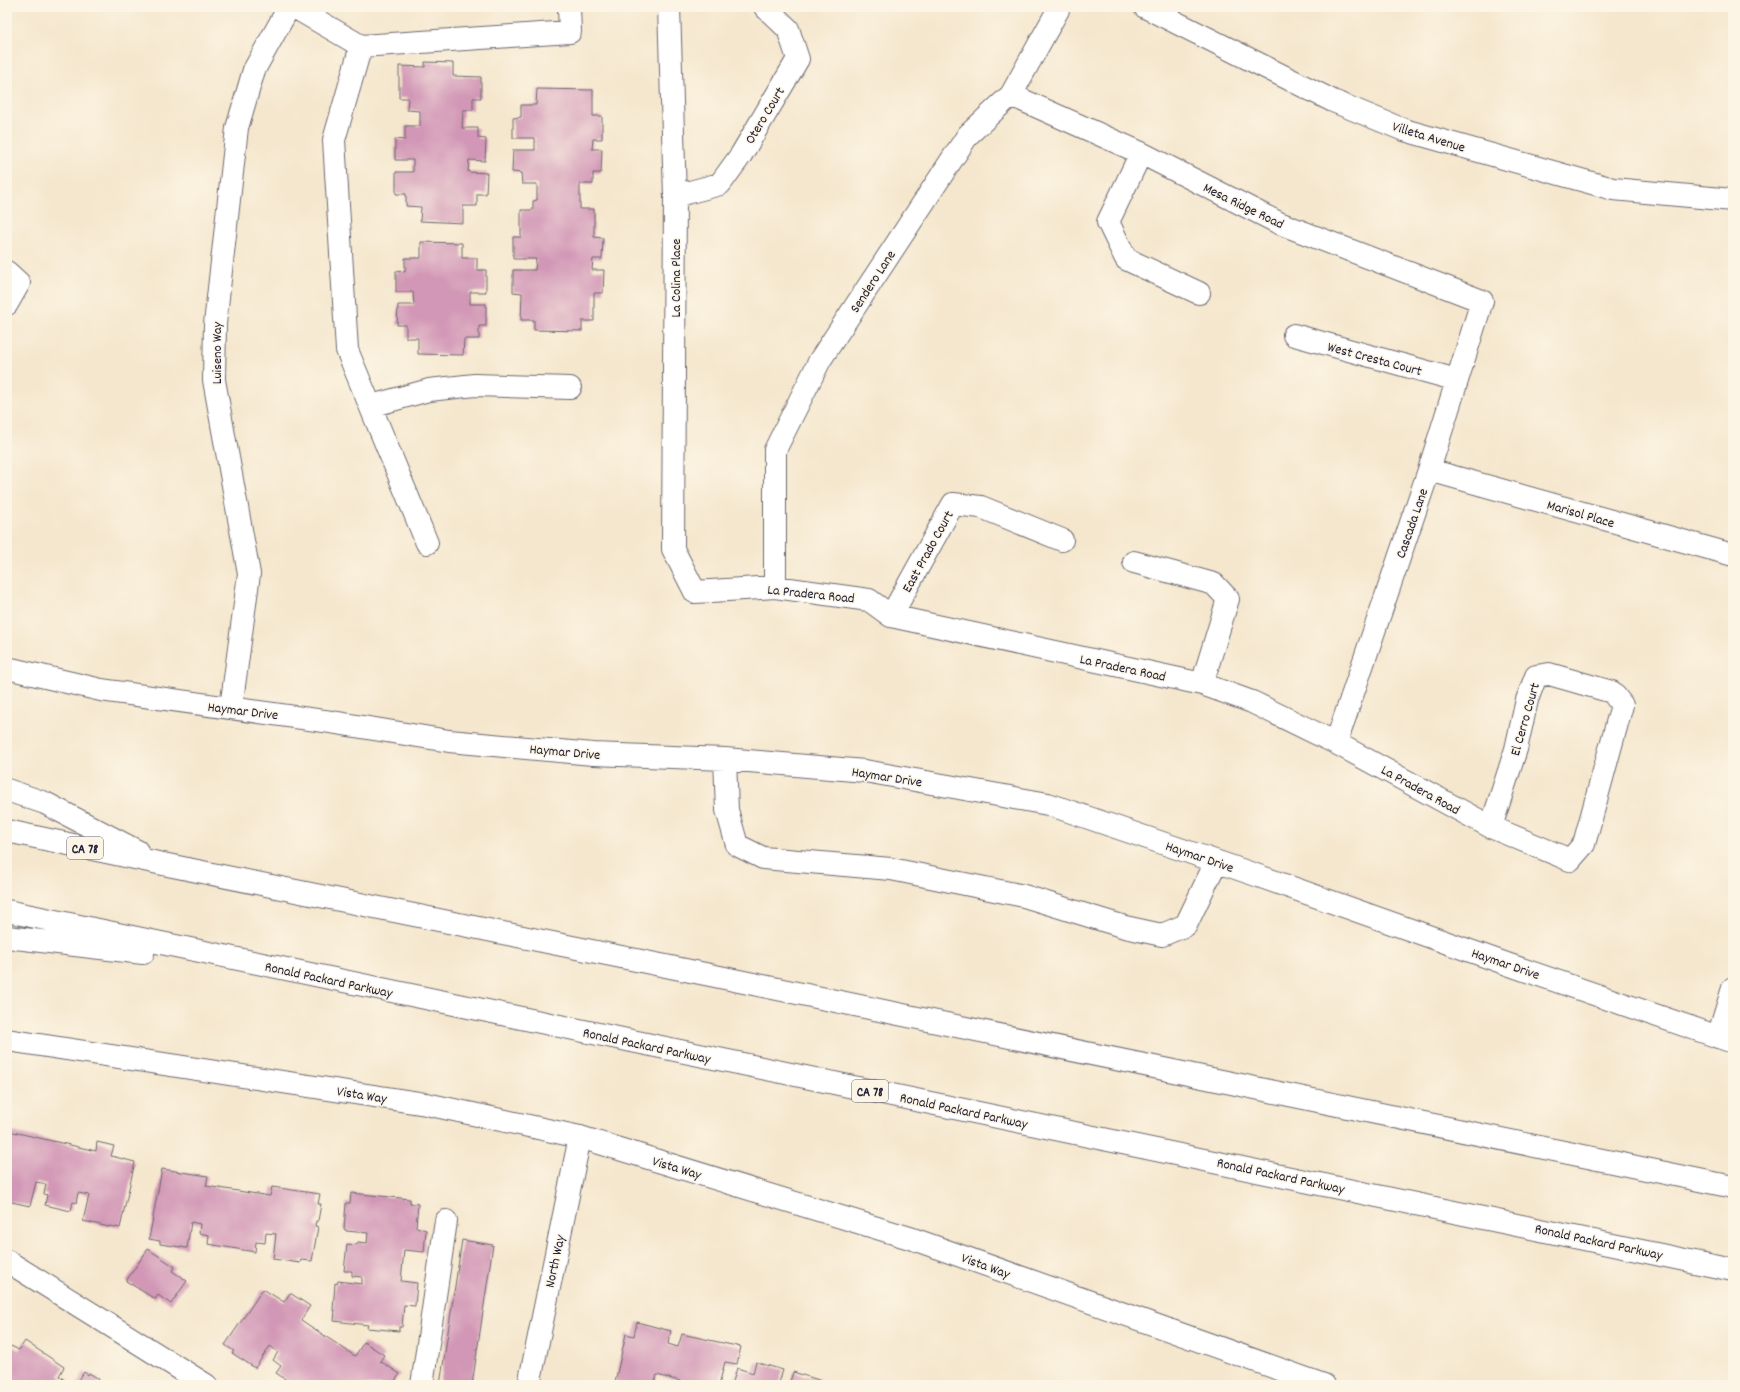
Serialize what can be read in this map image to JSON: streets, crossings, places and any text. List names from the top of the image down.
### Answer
{
  "streets": {
    "main road": [
      "Otero Court",
      "Villeta Avenue",
      "Mesa Ridge Road",
      "La Colina Place",
      "Sendero Lane",
      "Luiseno Way",
      "West Cresta Court",
      "Marisol Place",
      "Cascada Lane",
      "East Prado Court",
      "La Pradera Road",
      "Haymar Drive",
      "El Cerro Court",
      "CA 78",
      "Ronald Packard Parkway",
      "Vista Way",
      "North Way"
    ]
  },
  "crossings": [
    ["Otero Court", "La Colina Place"],
    ["Mesa Ridge Road", "Sendero Lane"],
    ["Mesa Ridge Road", "Cascada Lane"],
    ["La Colina Place", "La Pradera Road"],
    ["Sendero Lane", "La Pradera Road"],
    ["Luiseno Way", "Haymar Drive"],
    ["West Cresta Court", "Cascada Lane"],
    ["Marisol Place", "Cascada Lane"],
    ["Cascada Lane", "La Pradera Road"],
    ["East Prado Court", "La Pradera Road"],
    ["La Pradera Road", "El Cerro Court"],
    ["Vista Way", "North Way"]
  ]
}
